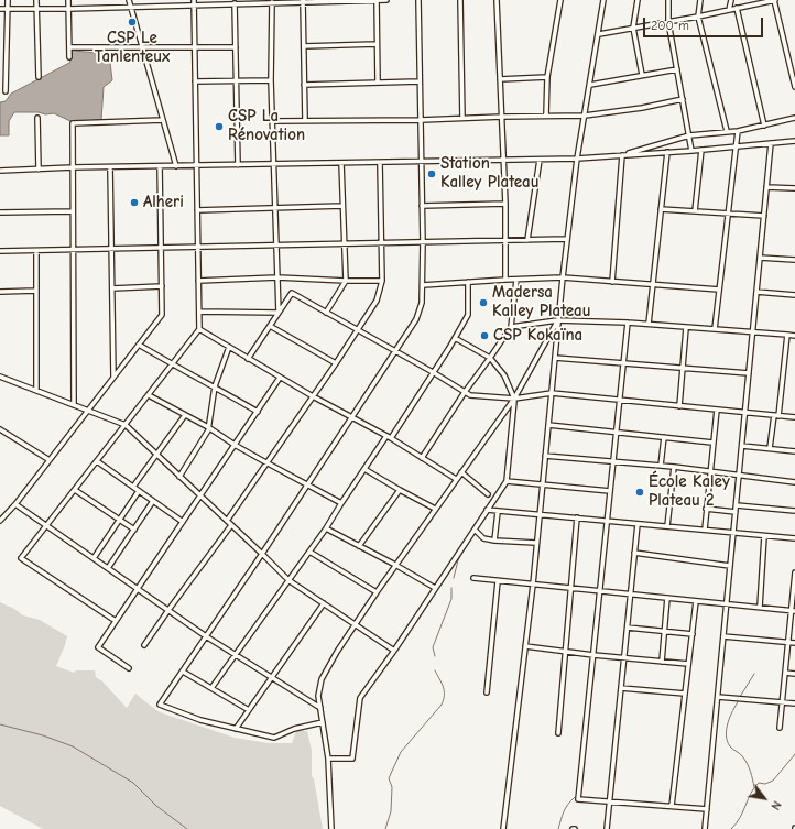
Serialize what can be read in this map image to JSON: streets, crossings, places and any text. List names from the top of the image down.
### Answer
{
  "places": [
    "CSP Le Tanlenteux",
    "CSP La Rénovation",
    "Station Kalley Plateau",
    "Alheri",
    "Madersa Kalley Plateau",
    "CSP Kokaïna",
    "École Kaley Plateau 2"
  ],
  "scale_bar": "200 m",
  "north": "bottom right"
}
